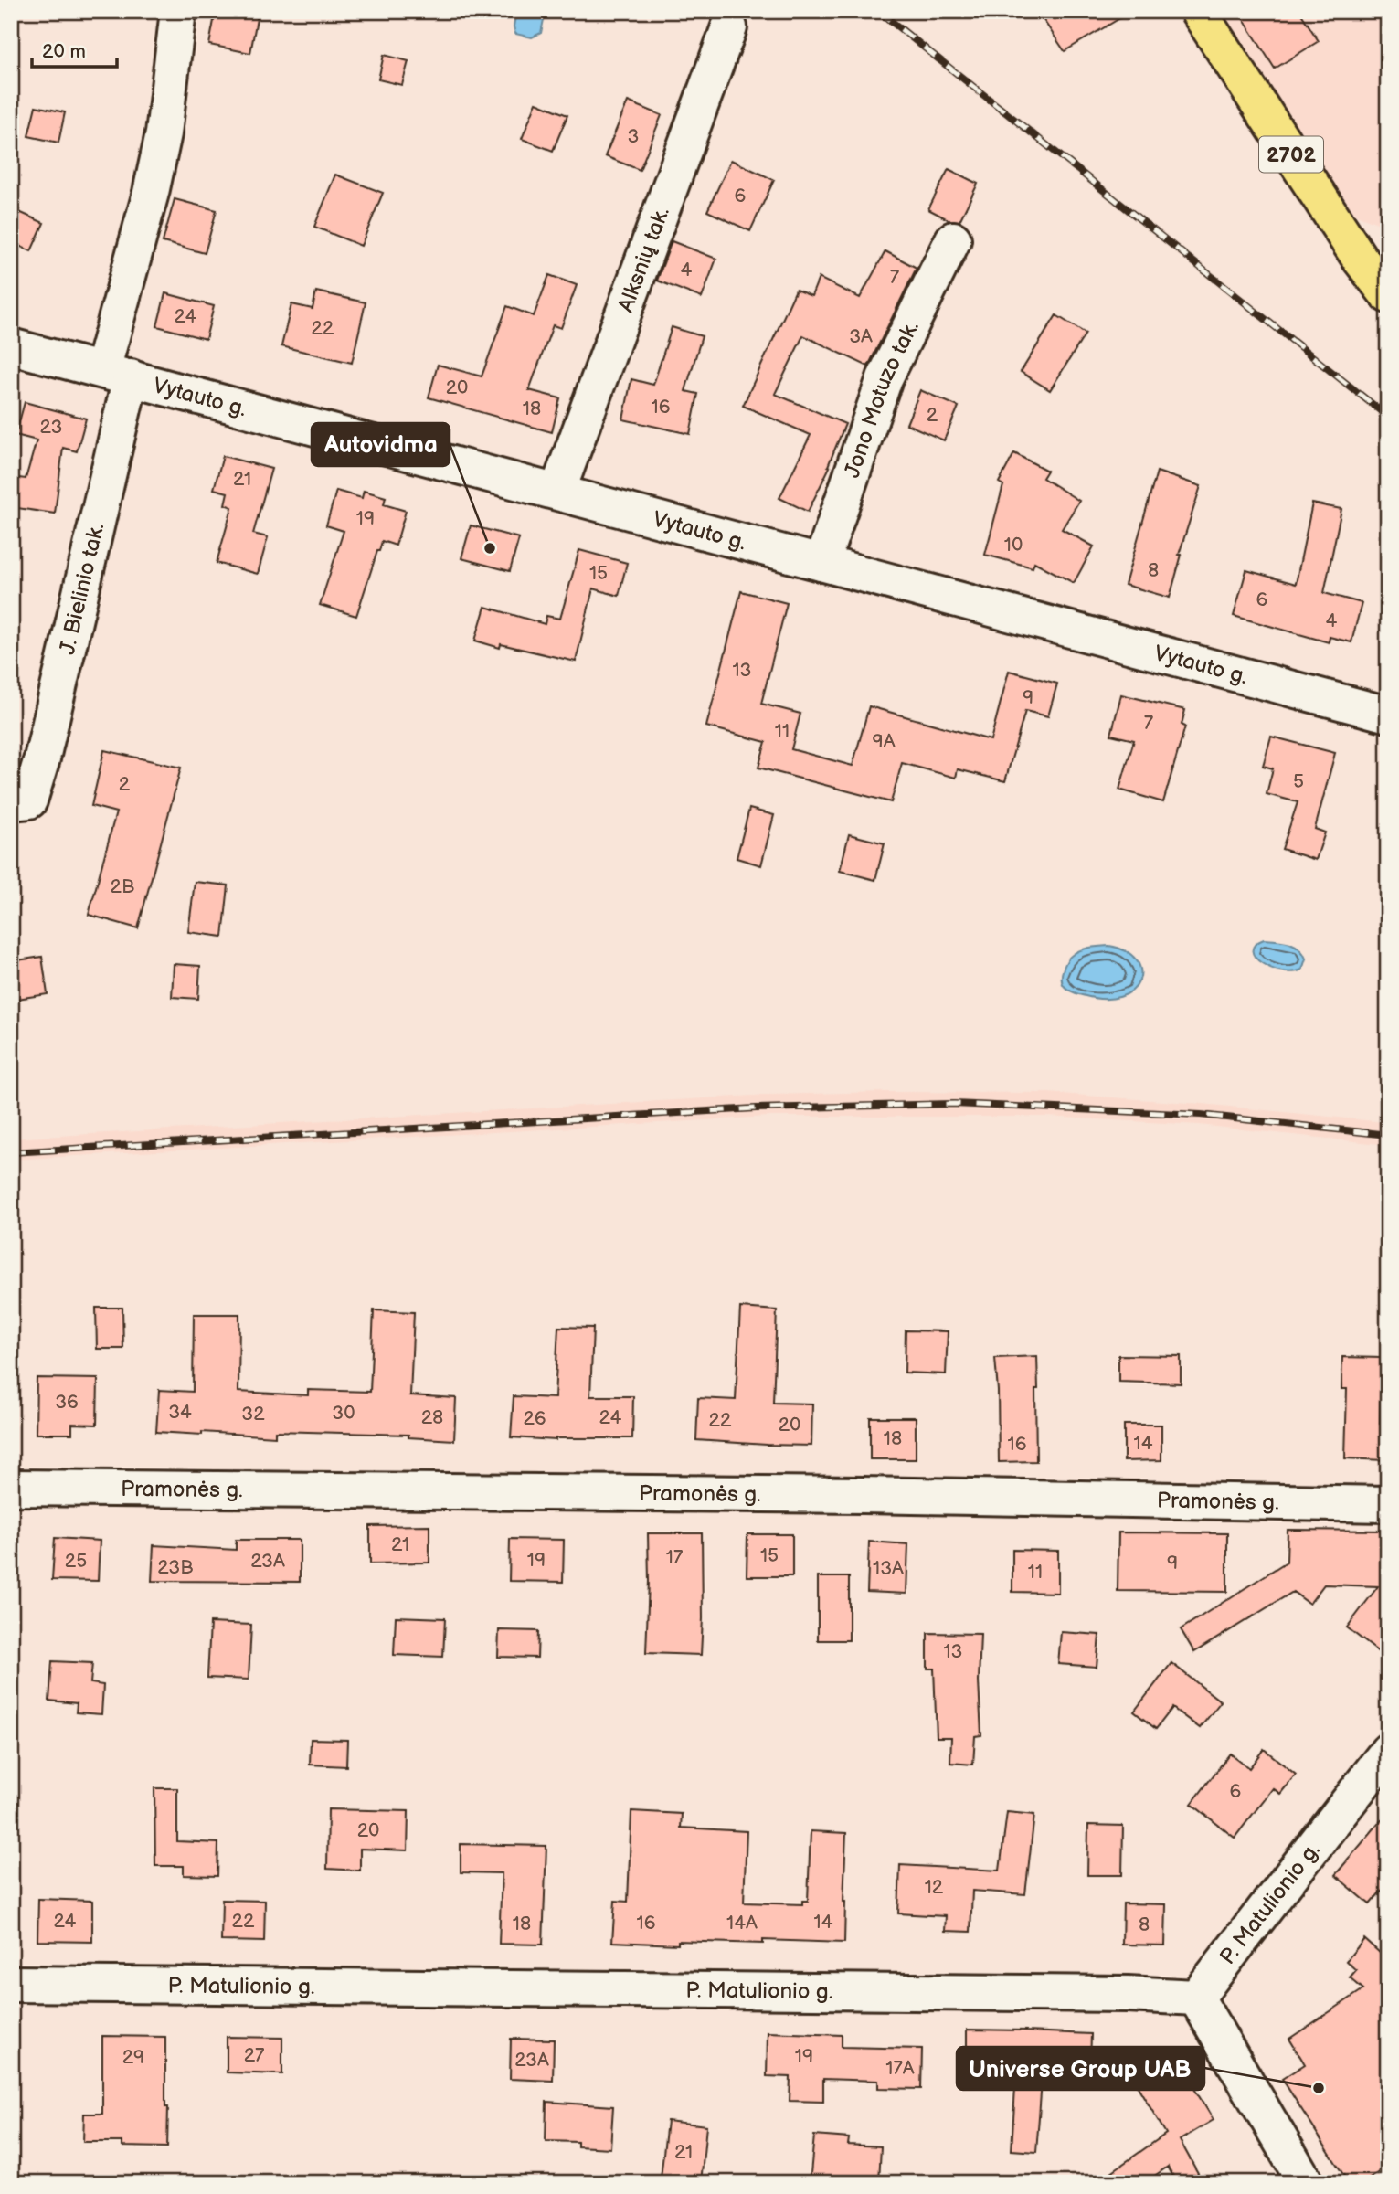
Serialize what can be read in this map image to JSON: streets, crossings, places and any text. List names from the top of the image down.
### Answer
{
  "streets": {
    "main road": ["2702"],
    "street": [
      "Alksnių tak.",
      "Vytauto g.",
      "Jono Motuzo tak.",
      "J. Bielinio tak.",
      "Pramonės g.",
      "P. Matulionio g."
    ]
  },
  "crossings": [
    ["Alksnių tak.", "Vytauto g."],
    ["Vytauto g.", "Jono Motuzo tak."],
    ["Vytauto g.", "J. Bielinio tak."]
  ],
  "places": ["Autovidma", "Universe Group UAB"],
  "house_numbers": [
    "3",
    "6",
    "4",
    "7",
    "24",
    "22",
    "3A",
    "20",
    "16",
    "18",
    "2",
    "23",
    "21",
    "19",
    "10",
    "8",
    "15",
    "6",
    "4",
    "13",
    "9",
    "7",
    "11",
    "9A",
    "5",
    "2",
    "2B",
    "36",
    "34",
    "30",
    "32",
    "28",
    "24",
    "26",
    "22",
    "20",
    "18",
    "14",
    "16",
    "21",
    "15",
    "17",
    "19",
    "25",
    "23A",
    "9",
    "23B",
    "13A",
    "11",
    "13",
    "6",
    "20",
    "12",
    "24",
    "22",
    "14",
    "16",
    "14A",
    "18",
    "8",
    "27",
    "19",
    "29",
    "23A",
    "17A",
    "21"
  ],
  "scale_bar": "20 m"
}
